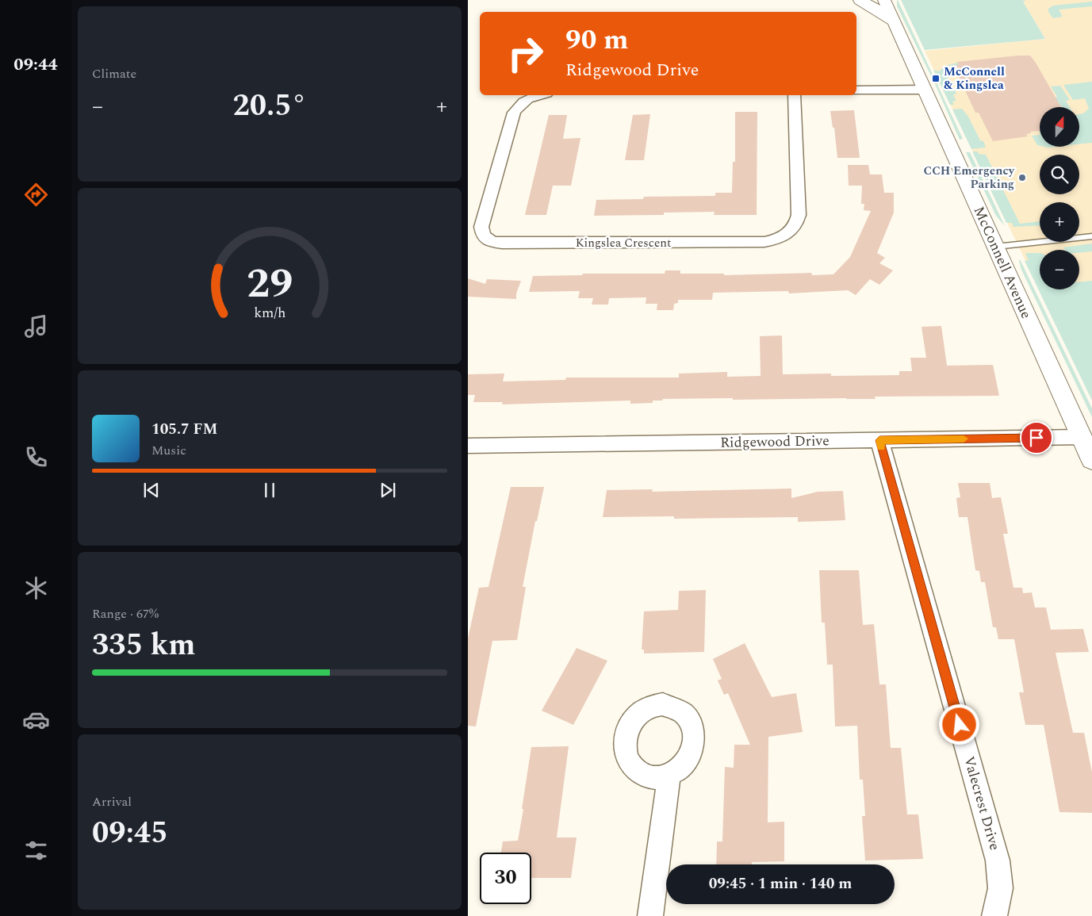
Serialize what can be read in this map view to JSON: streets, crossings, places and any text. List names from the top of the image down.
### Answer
{
  "streets": {
    "main road": ["McConnell Avenue"],
    "street": ["Kingslea Crescent", "Ridgewood Drive", "Valecrest Drive"]
  },
  "crossings": [
    ["McConnell Avenue", "Ridgewood Drive"],
    ["Ridgewood Drive", "Valecrest Drive"]
  ],
  "places": {
    "transit": ["McConnell & Kingslea"],
    "other": ["CCH Emergency Parking"]
  },
  "north": "top",
  "page": {
    "tabs": "09:44",
    "tile": [
      "Climate",
      ["Range · 67%", "335 km"],
      ["Arrival", "09:45"]
    ],
    "turn": ["90 m", "Ridgewood Drive"],
    "heat": ["−", "20.5°", "+"],
    "map_buttons": ["+", "−"],
    "song": ["105.7 FM", "Music"],
    "limit": "30",
    "trip": "09:45 · 1 min · 140 m",
    "gauge": ["29", "km/h"]
  }
}
